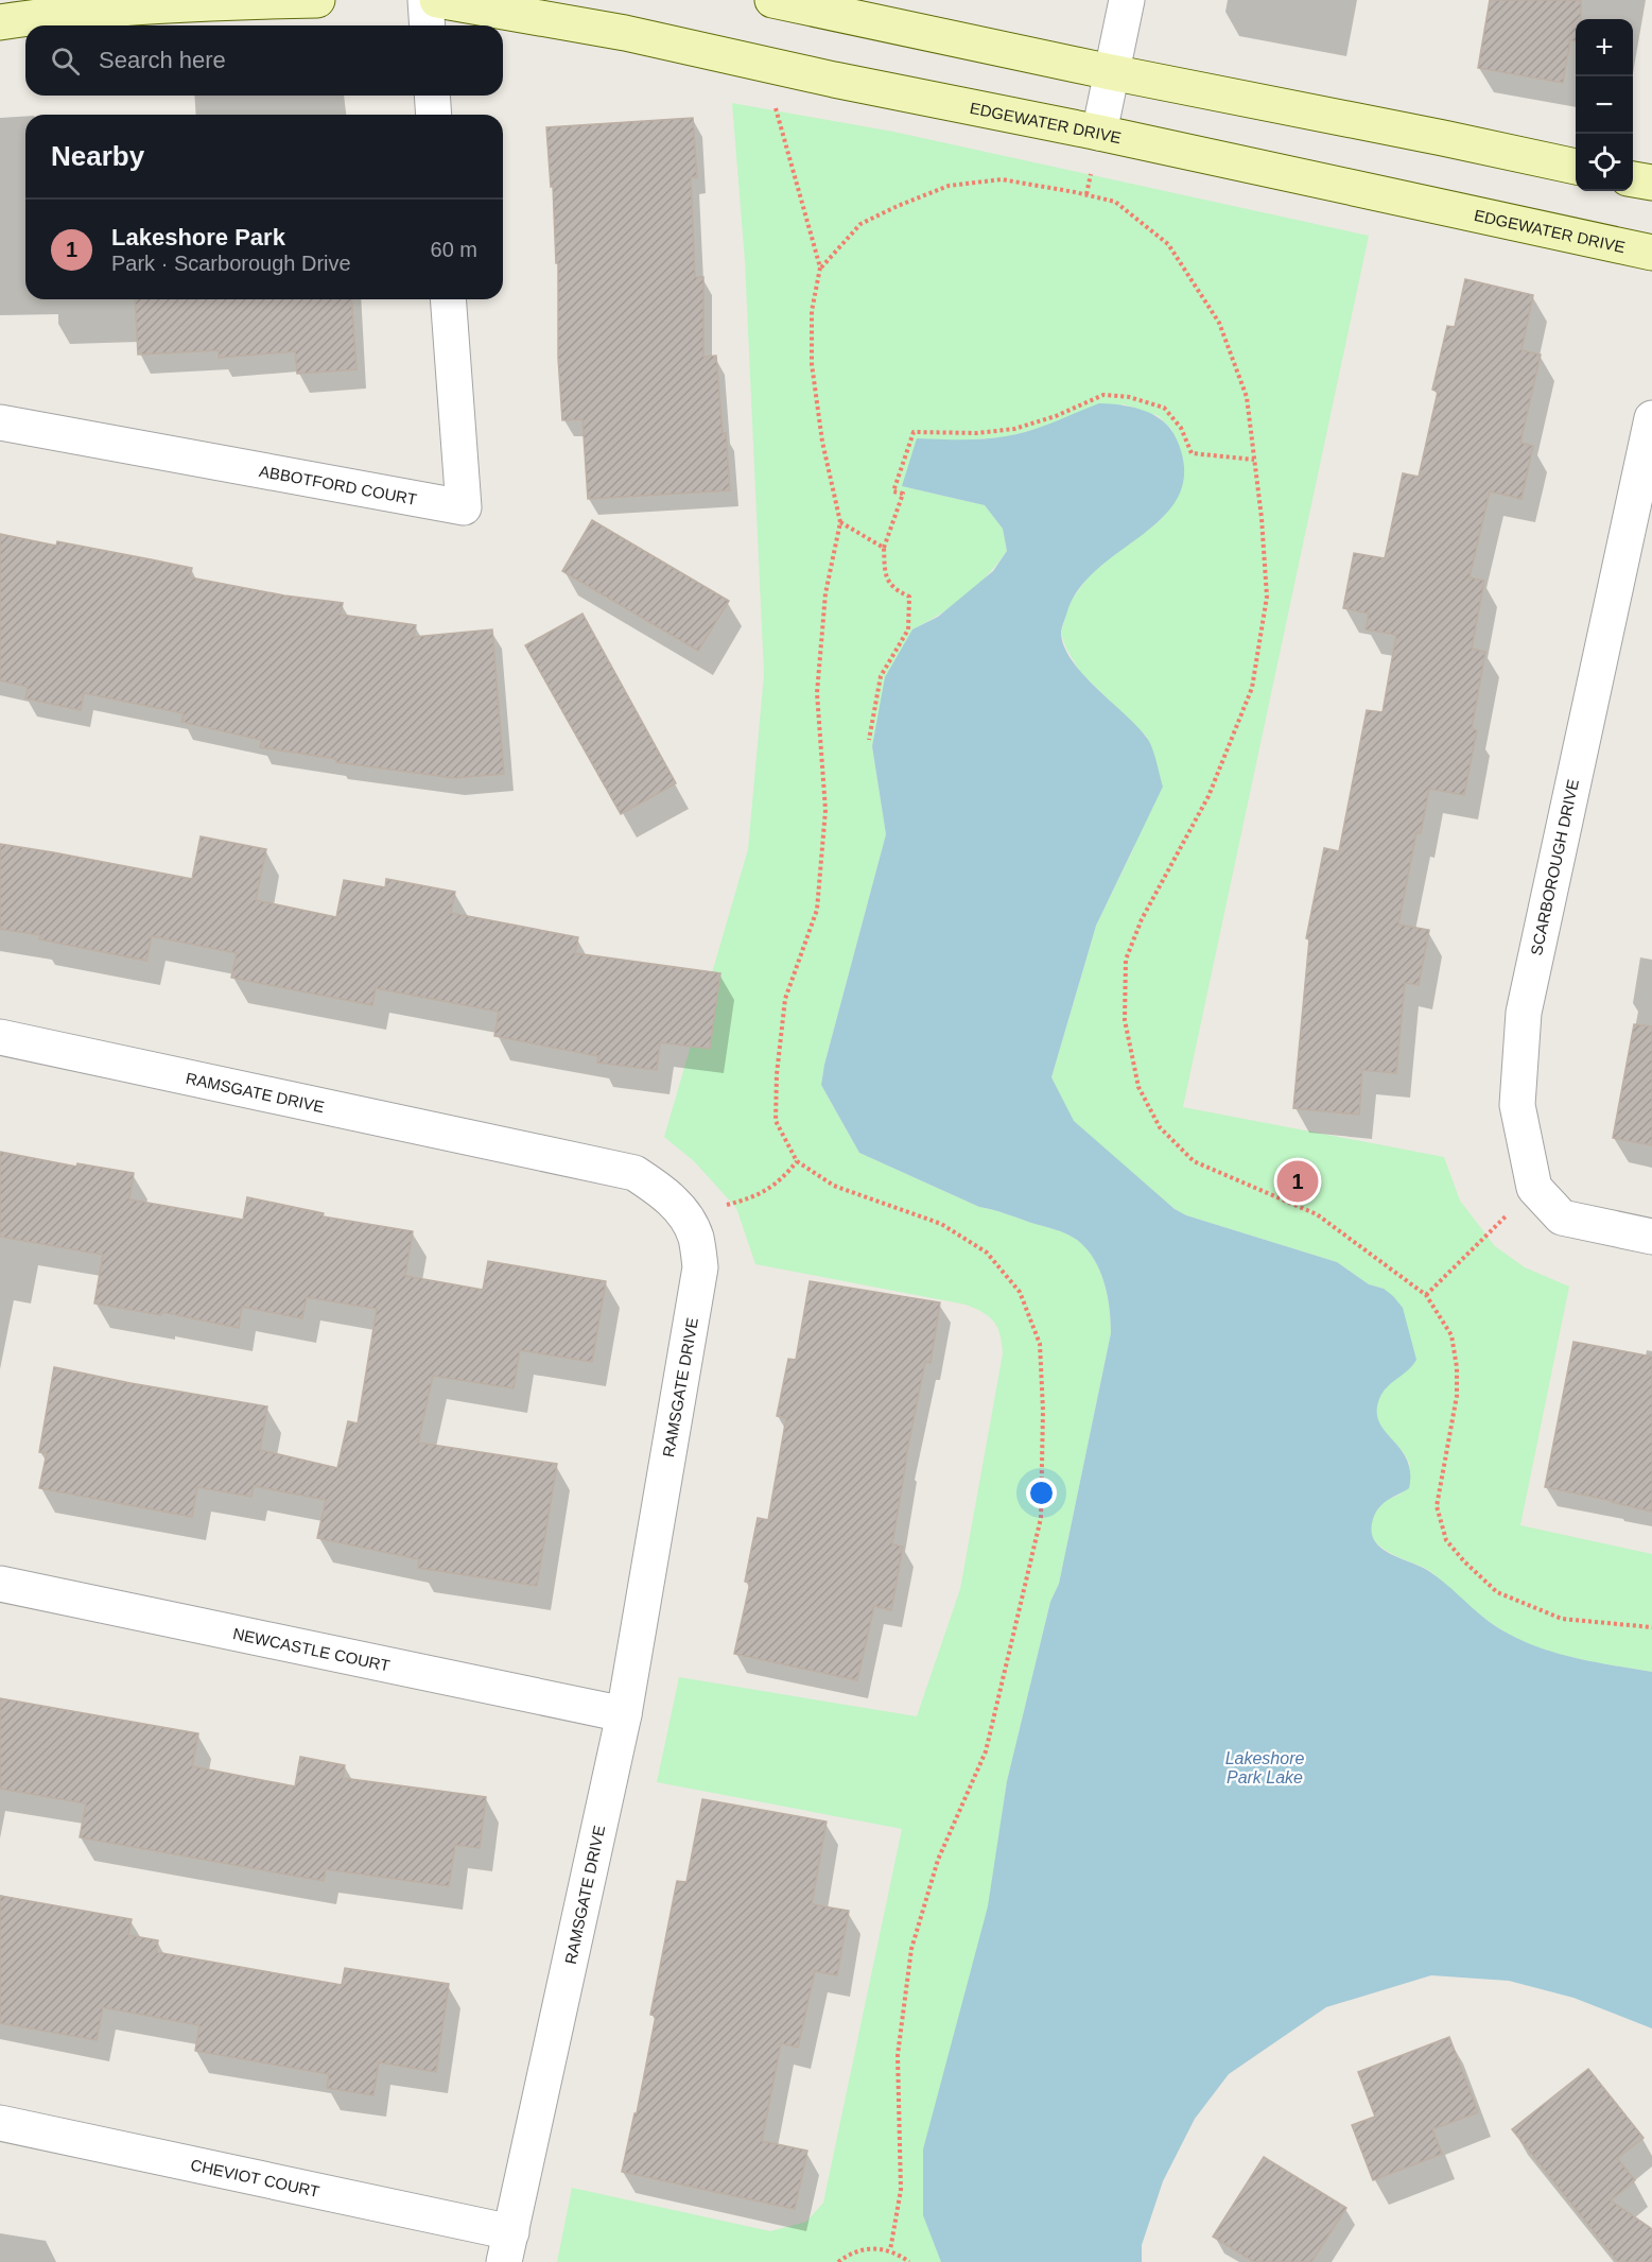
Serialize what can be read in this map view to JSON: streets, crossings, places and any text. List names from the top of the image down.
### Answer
{
  "streets": {
    "street": [
      "EDGEWATER DRIVE",
      "ABBOTFORD COURT",
      "SCARBOROUGH DRIVE",
      "RAMSGATE DRIVE",
      "NEWCASTLE COURT",
      "CHEVIOT COURT"
    ]
  },
  "crossings": [
    ["RAMSGATE DRIVE", "NEWCASTLE COURT"],
    ["RAMSGATE DRIVE", "CHEVIOT COURT"]
  ],
  "water": ["Lakeshore Park Lake"],
  "page": {
    "map_buttons": ["+", "−"],
    "search": "Search here",
    "heading": "Nearby",
    "list": [
      {
        "mark": "1",
        "name": "Lakeshore Park",
        "note": "Park · Scarborough Drive",
        "value": "60 m"
      }
    ],
    "pins": "1"
  }
}
